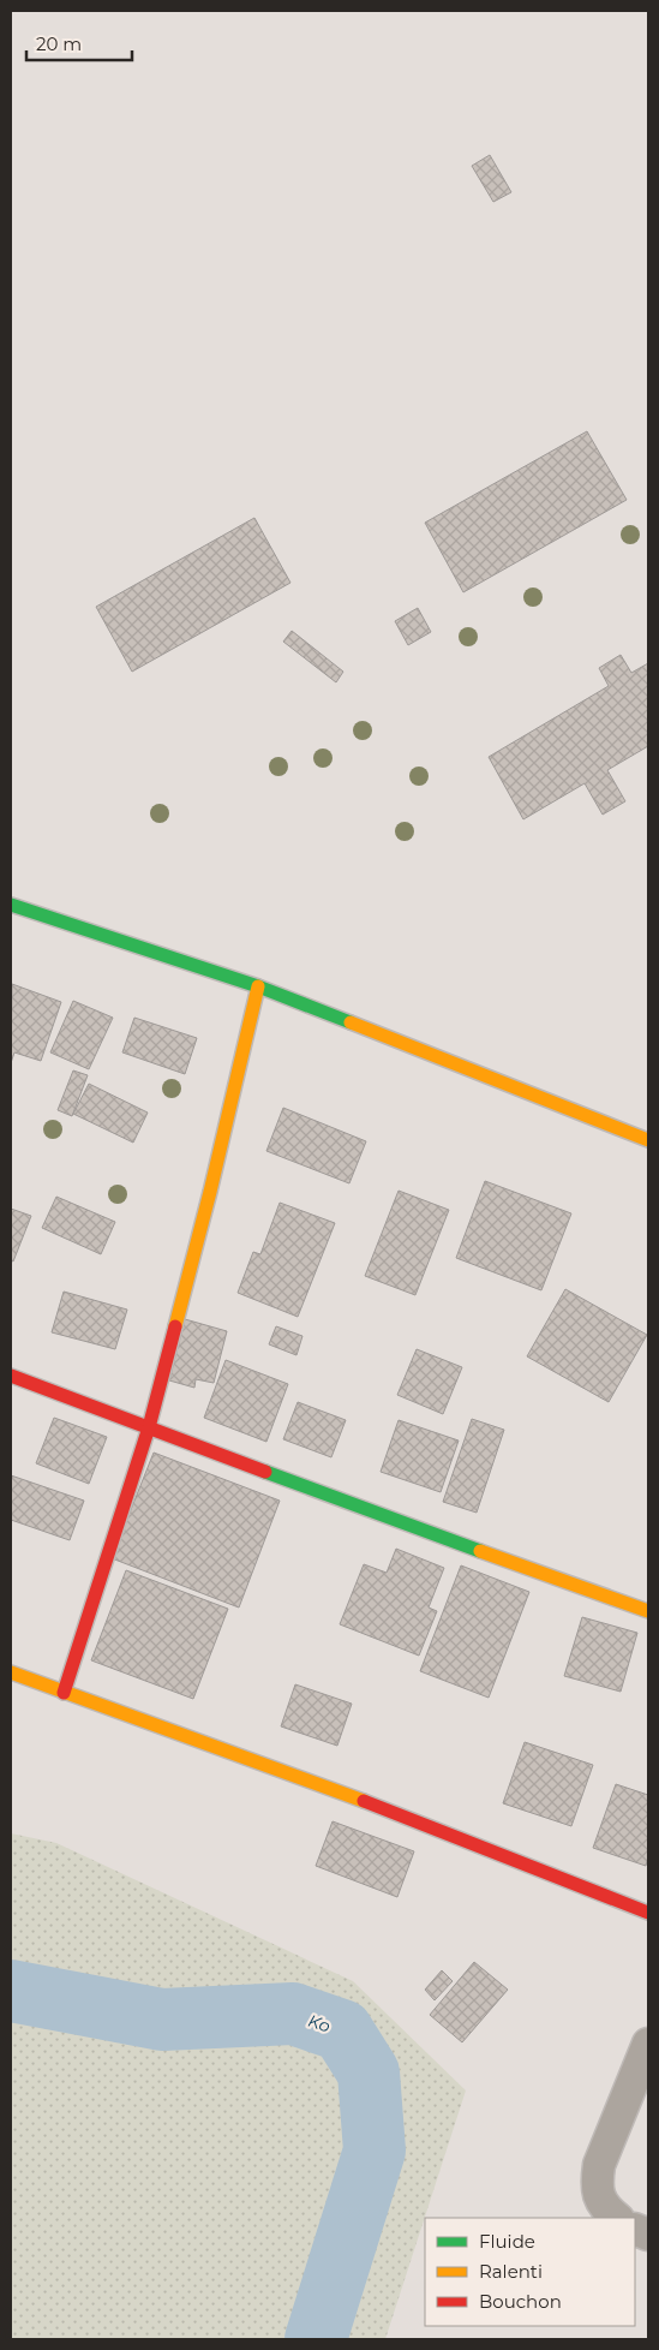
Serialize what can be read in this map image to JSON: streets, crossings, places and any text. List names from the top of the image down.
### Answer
{
  "water": ["Ko"],
  "legend": ["Fluide", "Ralenti", "Bouchon"],
  "scale_bar": "20 m"
}
